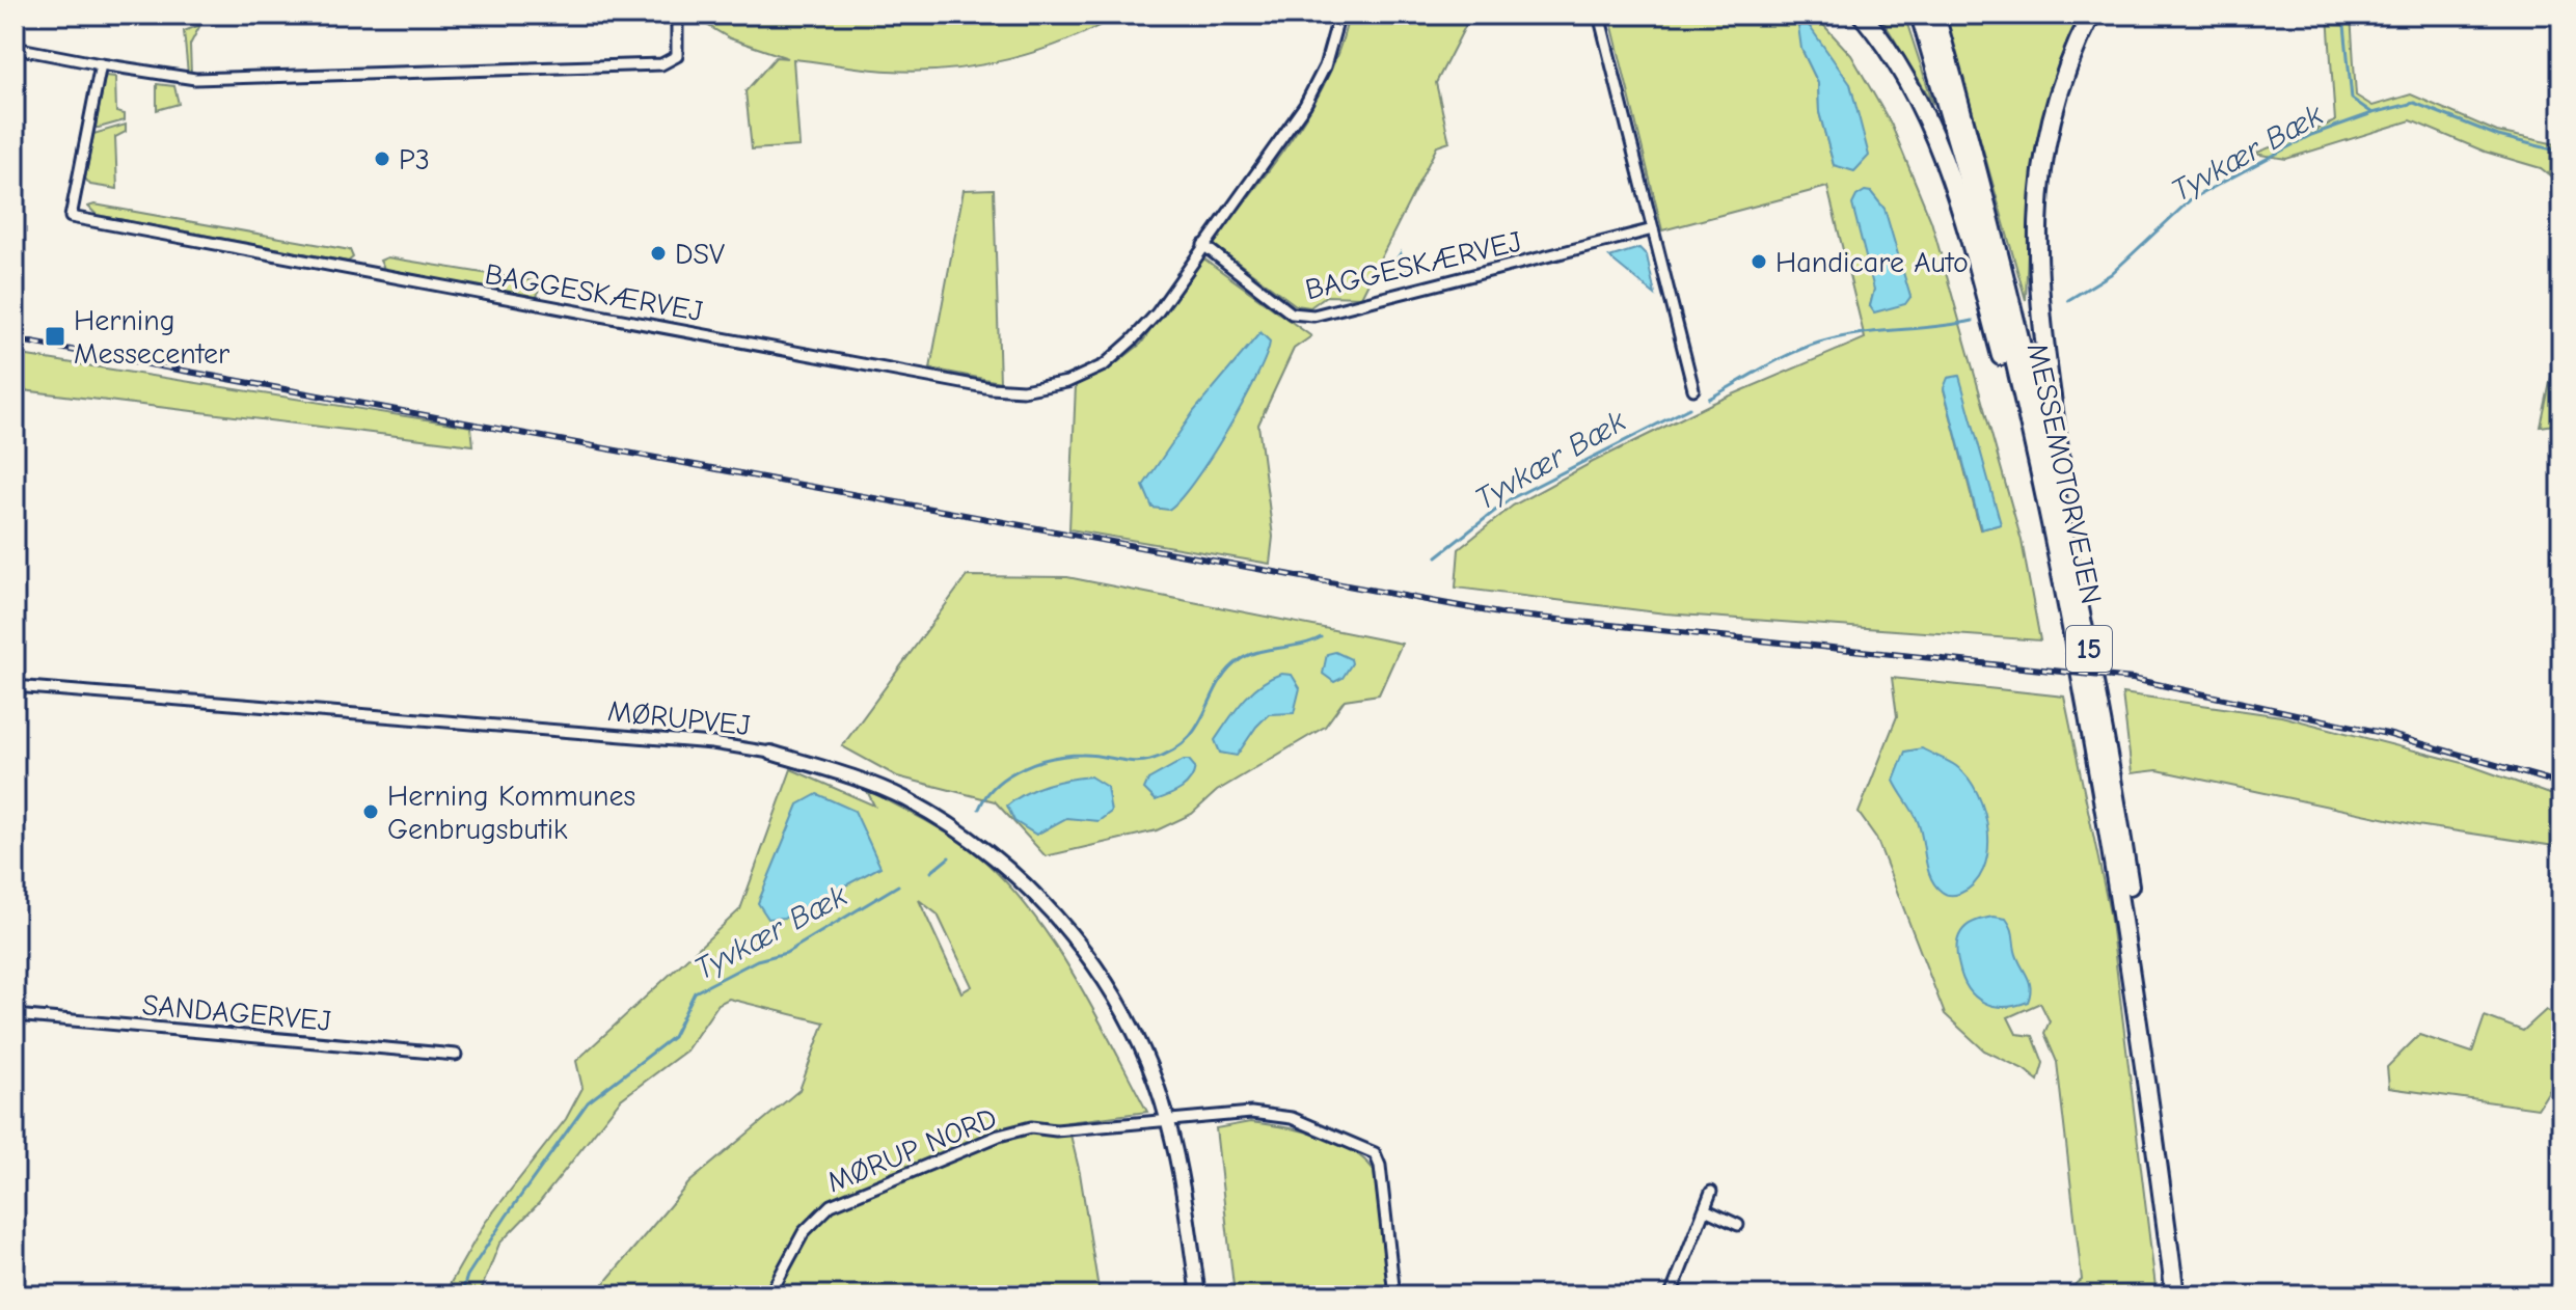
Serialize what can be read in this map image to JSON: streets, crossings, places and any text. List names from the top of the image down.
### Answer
{
  "streets": {
    "highway": ["MESSEMOTORVEJEN", "15"],
    "street": [
      "BAGGESKÆRVEJ",
      "MØRUPVEJ",
      "SANDAGERVEJ",
      "MØRUP NORD"
    ]
  },
  "crossings": [
    ["MØRUPVEJ", "MØRUP NORD"]
  ],
  "water": ["Tyvkær Bæk"],
  "places": {
    "other": [
      "P3",
      "DSV",
      "Handicare Auto",
      "Herning Kommunes Genbrugsbutik"
    ],
    "transit": ["Herning Messecenter"]
  }
}
